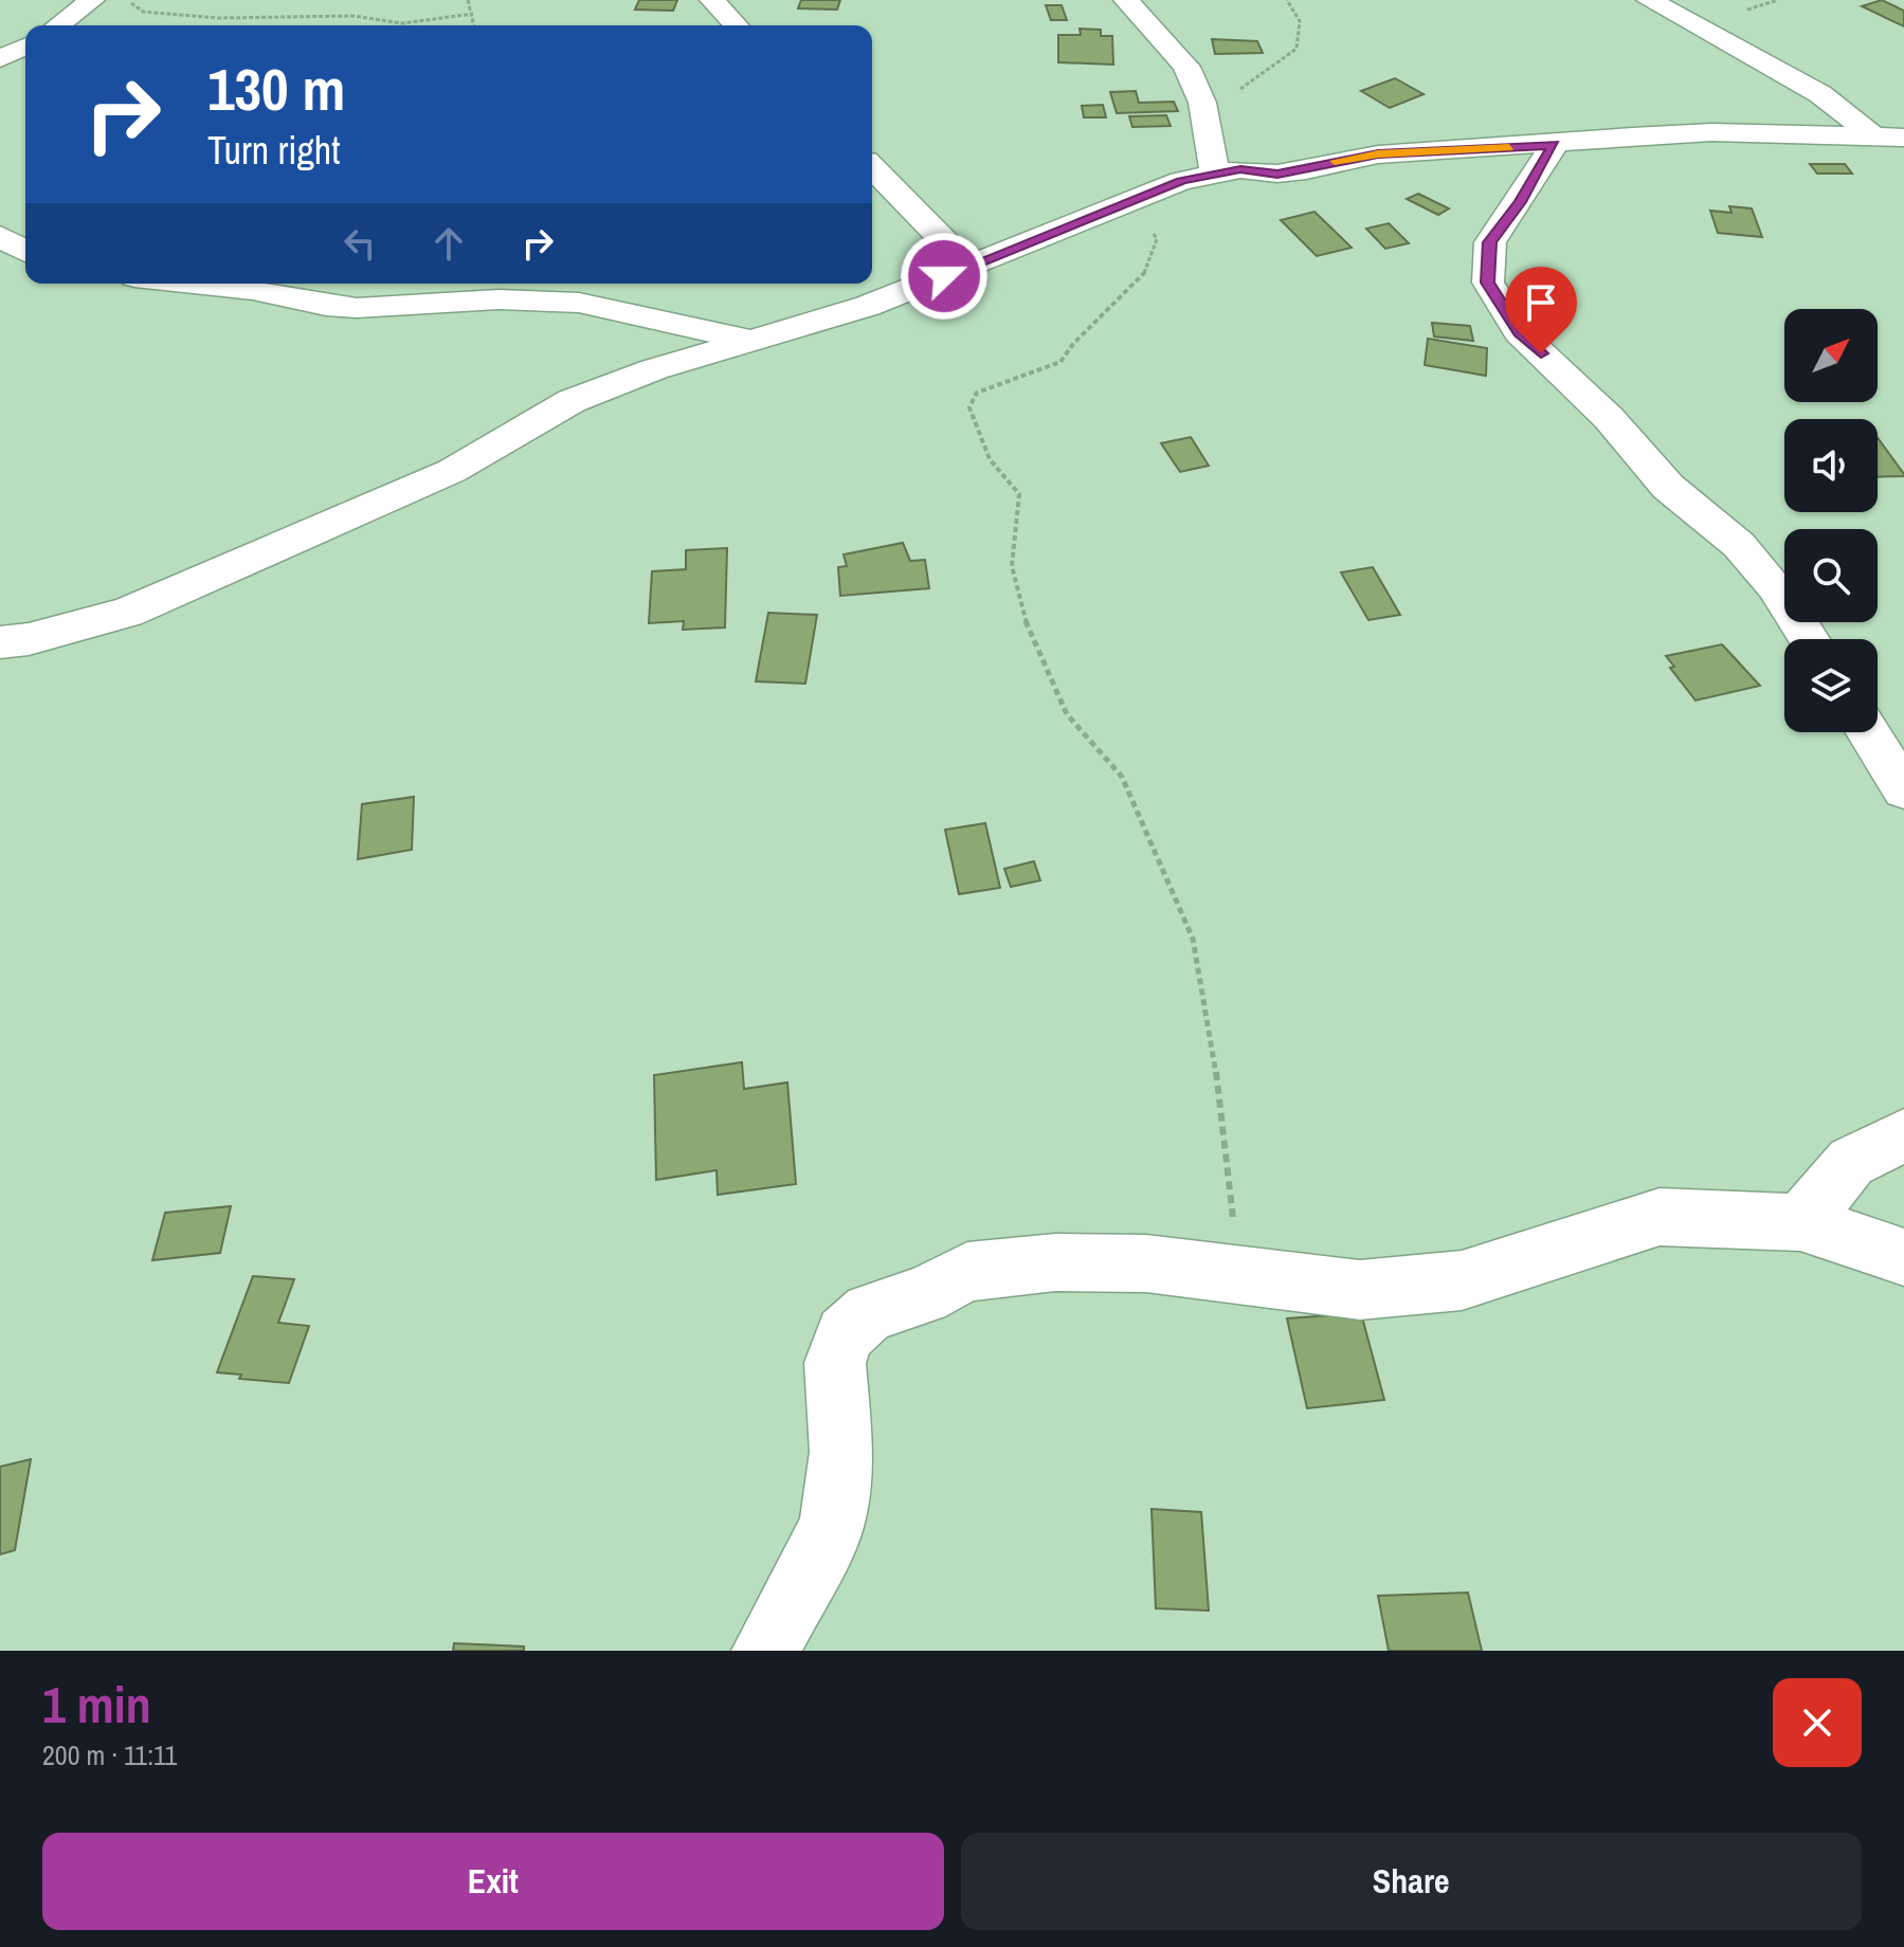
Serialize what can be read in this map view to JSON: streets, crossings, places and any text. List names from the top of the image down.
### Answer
{
  "north": "top right",
  "page": {
    "turn": ["130 m", "Turn right"],
    "heading": ["1 min", "200 m · 11:11"],
    "buttons": ["Exit", "Share"]
  }
}
